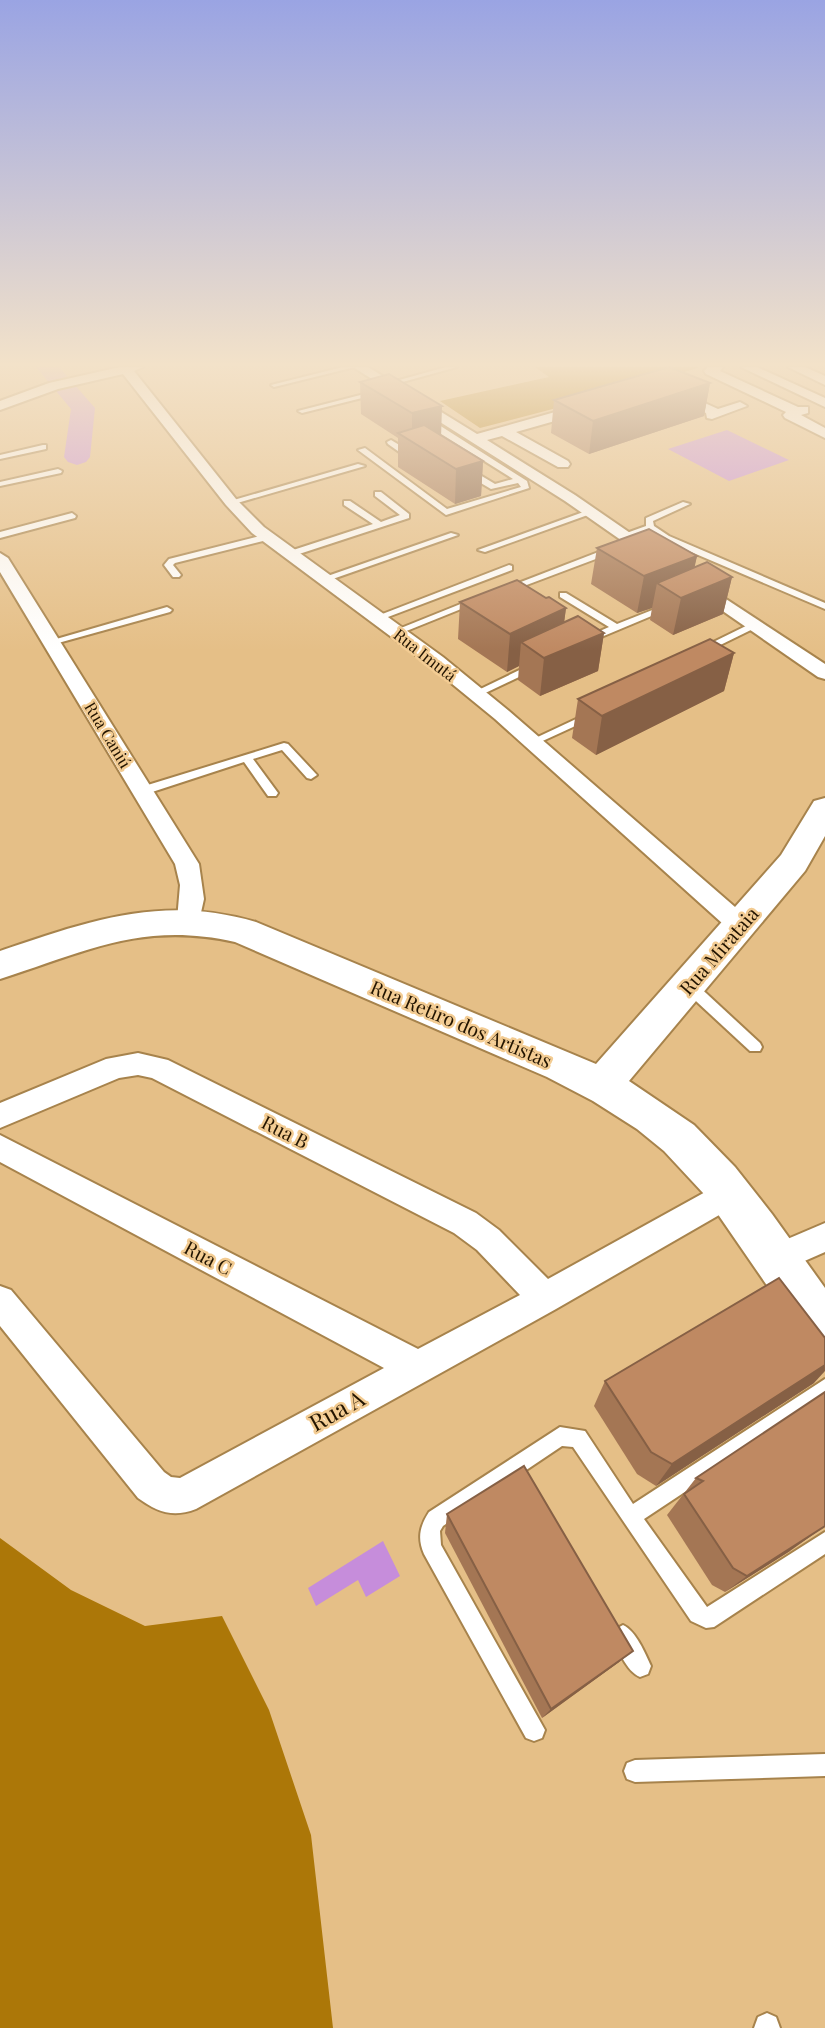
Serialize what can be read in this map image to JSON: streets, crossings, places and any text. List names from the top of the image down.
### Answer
{
  "streets": {
    "street": [
      "Rua Imutá",
      "Rua Caniú",
      "Rua Mirataia",
      "Rua Retiro dos Artistas",
      "Rua B",
      "Rua C",
      "Rua A"
    ]
  },
  "crossings": [
    ["Rua Imutá", "Rua Mirataia"],
    ["Rua Caniú", "Rua Retiro dos Artistas"],
    ["Rua Mirataia", "Rua Retiro dos Artistas"],
    ["Rua Retiro dos Artistas", "Rua A"],
    ["Rua B", "Rua A"],
    ["Rua C", "Rua A"]
  ]
}
